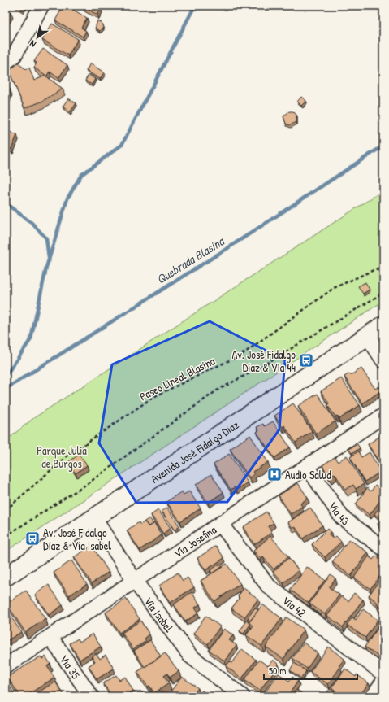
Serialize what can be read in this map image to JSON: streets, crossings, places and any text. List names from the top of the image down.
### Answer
{
  "streets": {
    "street": [
      "Avenida José Fidalgo Díaz",
      "Vía 43",
      "Vía Josefina",
      "Vía 42",
      "Vía Isabel",
      "Vía 35"
    ],
    "path": ["Paseo Lineal Blasina"]
  },
  "crossings": [
    ["Avenida José Fidalgo Díaz", "Vía Isabel"],
    ["Vía 43", "Vía Josefina"],
    ["Vía Josefina", "Vía 42"],
    ["Vía Josefina", "Vía Isabel"],
    ["Vía Josefina", "Vía 35"]
  ],
  "water": ["Quebrada Blasina"],
  "parks": ["Parque Julia de Burgos"],
  "places": {
    "bus stop": ["Av. José Fidalgo Díaz & Vía 44", "Av. José Fidalgo Díaz & Vía Isabel"],
    "hospital": ["Audio Salud"]
  },
  "scale_bar": "50 m",
  "north": "bottom left"
}
